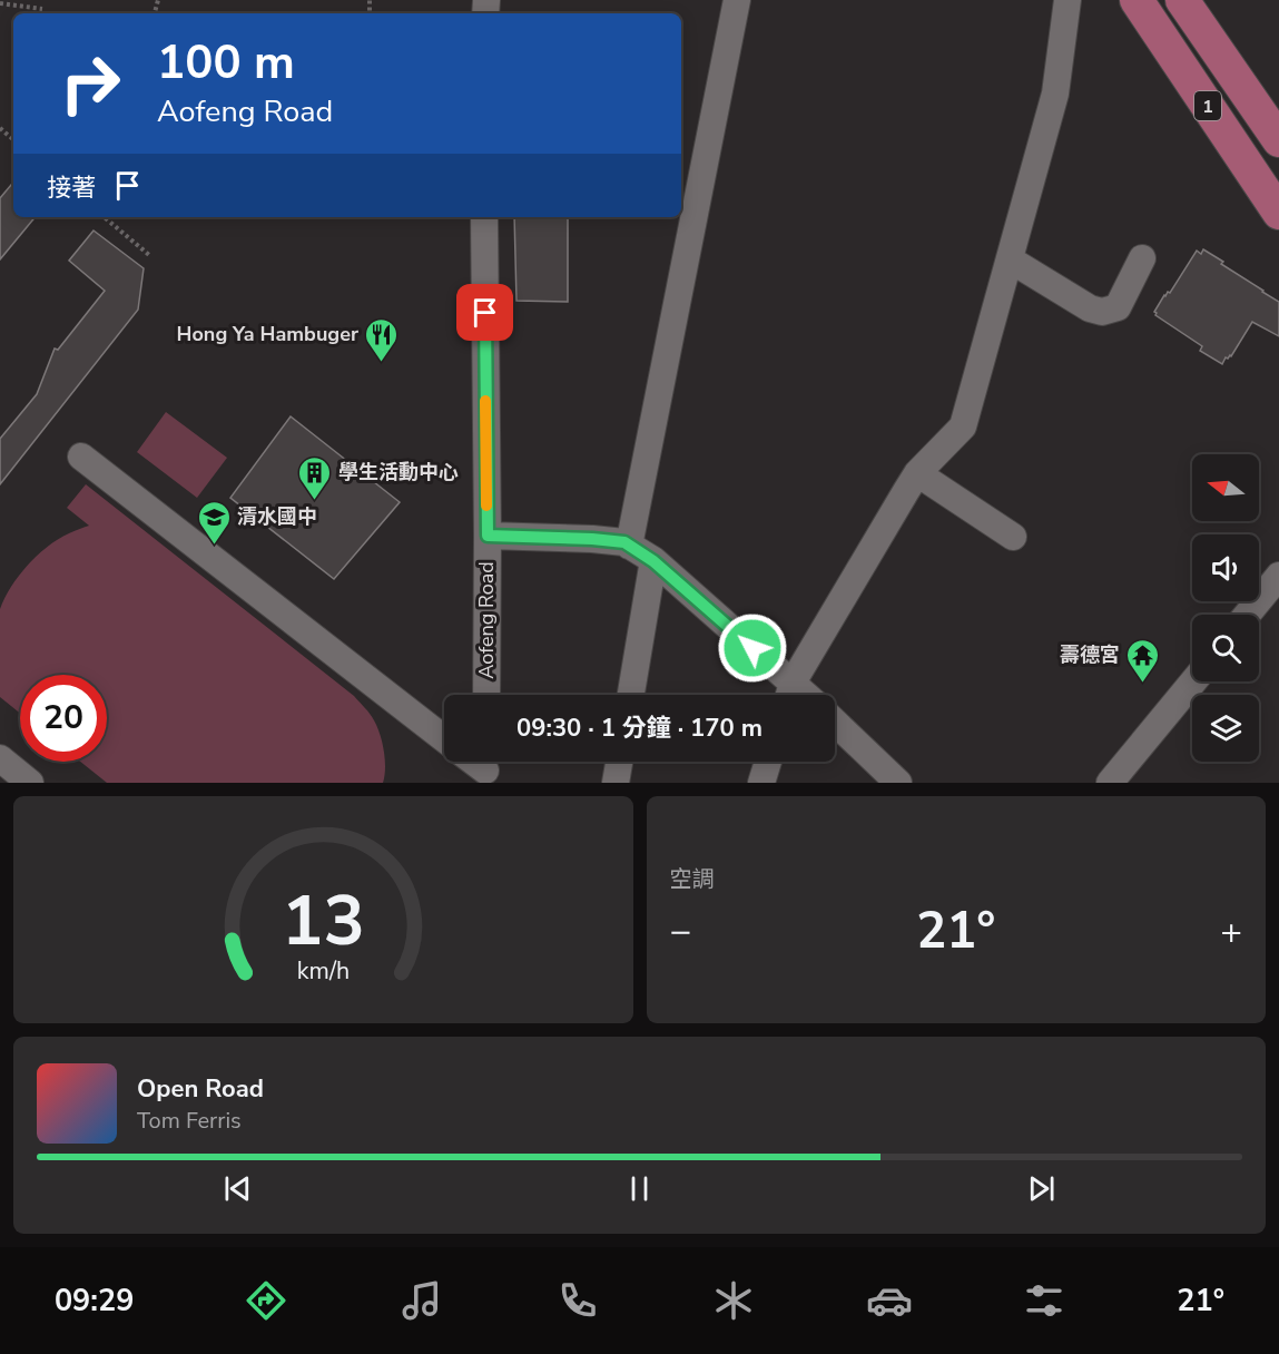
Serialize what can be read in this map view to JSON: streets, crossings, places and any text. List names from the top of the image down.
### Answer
{
  "streets": {
    "main road": ["1"],
    "street": ["Aofeng Road"]
  },
  "places": {
    "restaurant": ["Hong Ya Hambuger"],
    "building": ["學生活動中心"],
    "school or university": ["清水國中"],
    "temple": ["壽德宮"]
  },
  "north": "left",
  "page": {
    "turn": ["100 m", "Aofeng Road"],
    "then": "接著",
    "limit": "20",
    "trip": "09:30 · 1 分鐘 · 170 m",
    "tile": "空調",
    "heat": ["−", "21°", "+"],
    "song": ["Open Road", "Tom Ferris"],
    "tabs": ["09:29", "21°"],
    "gauge": ["13", "km/h"]
  }
}
